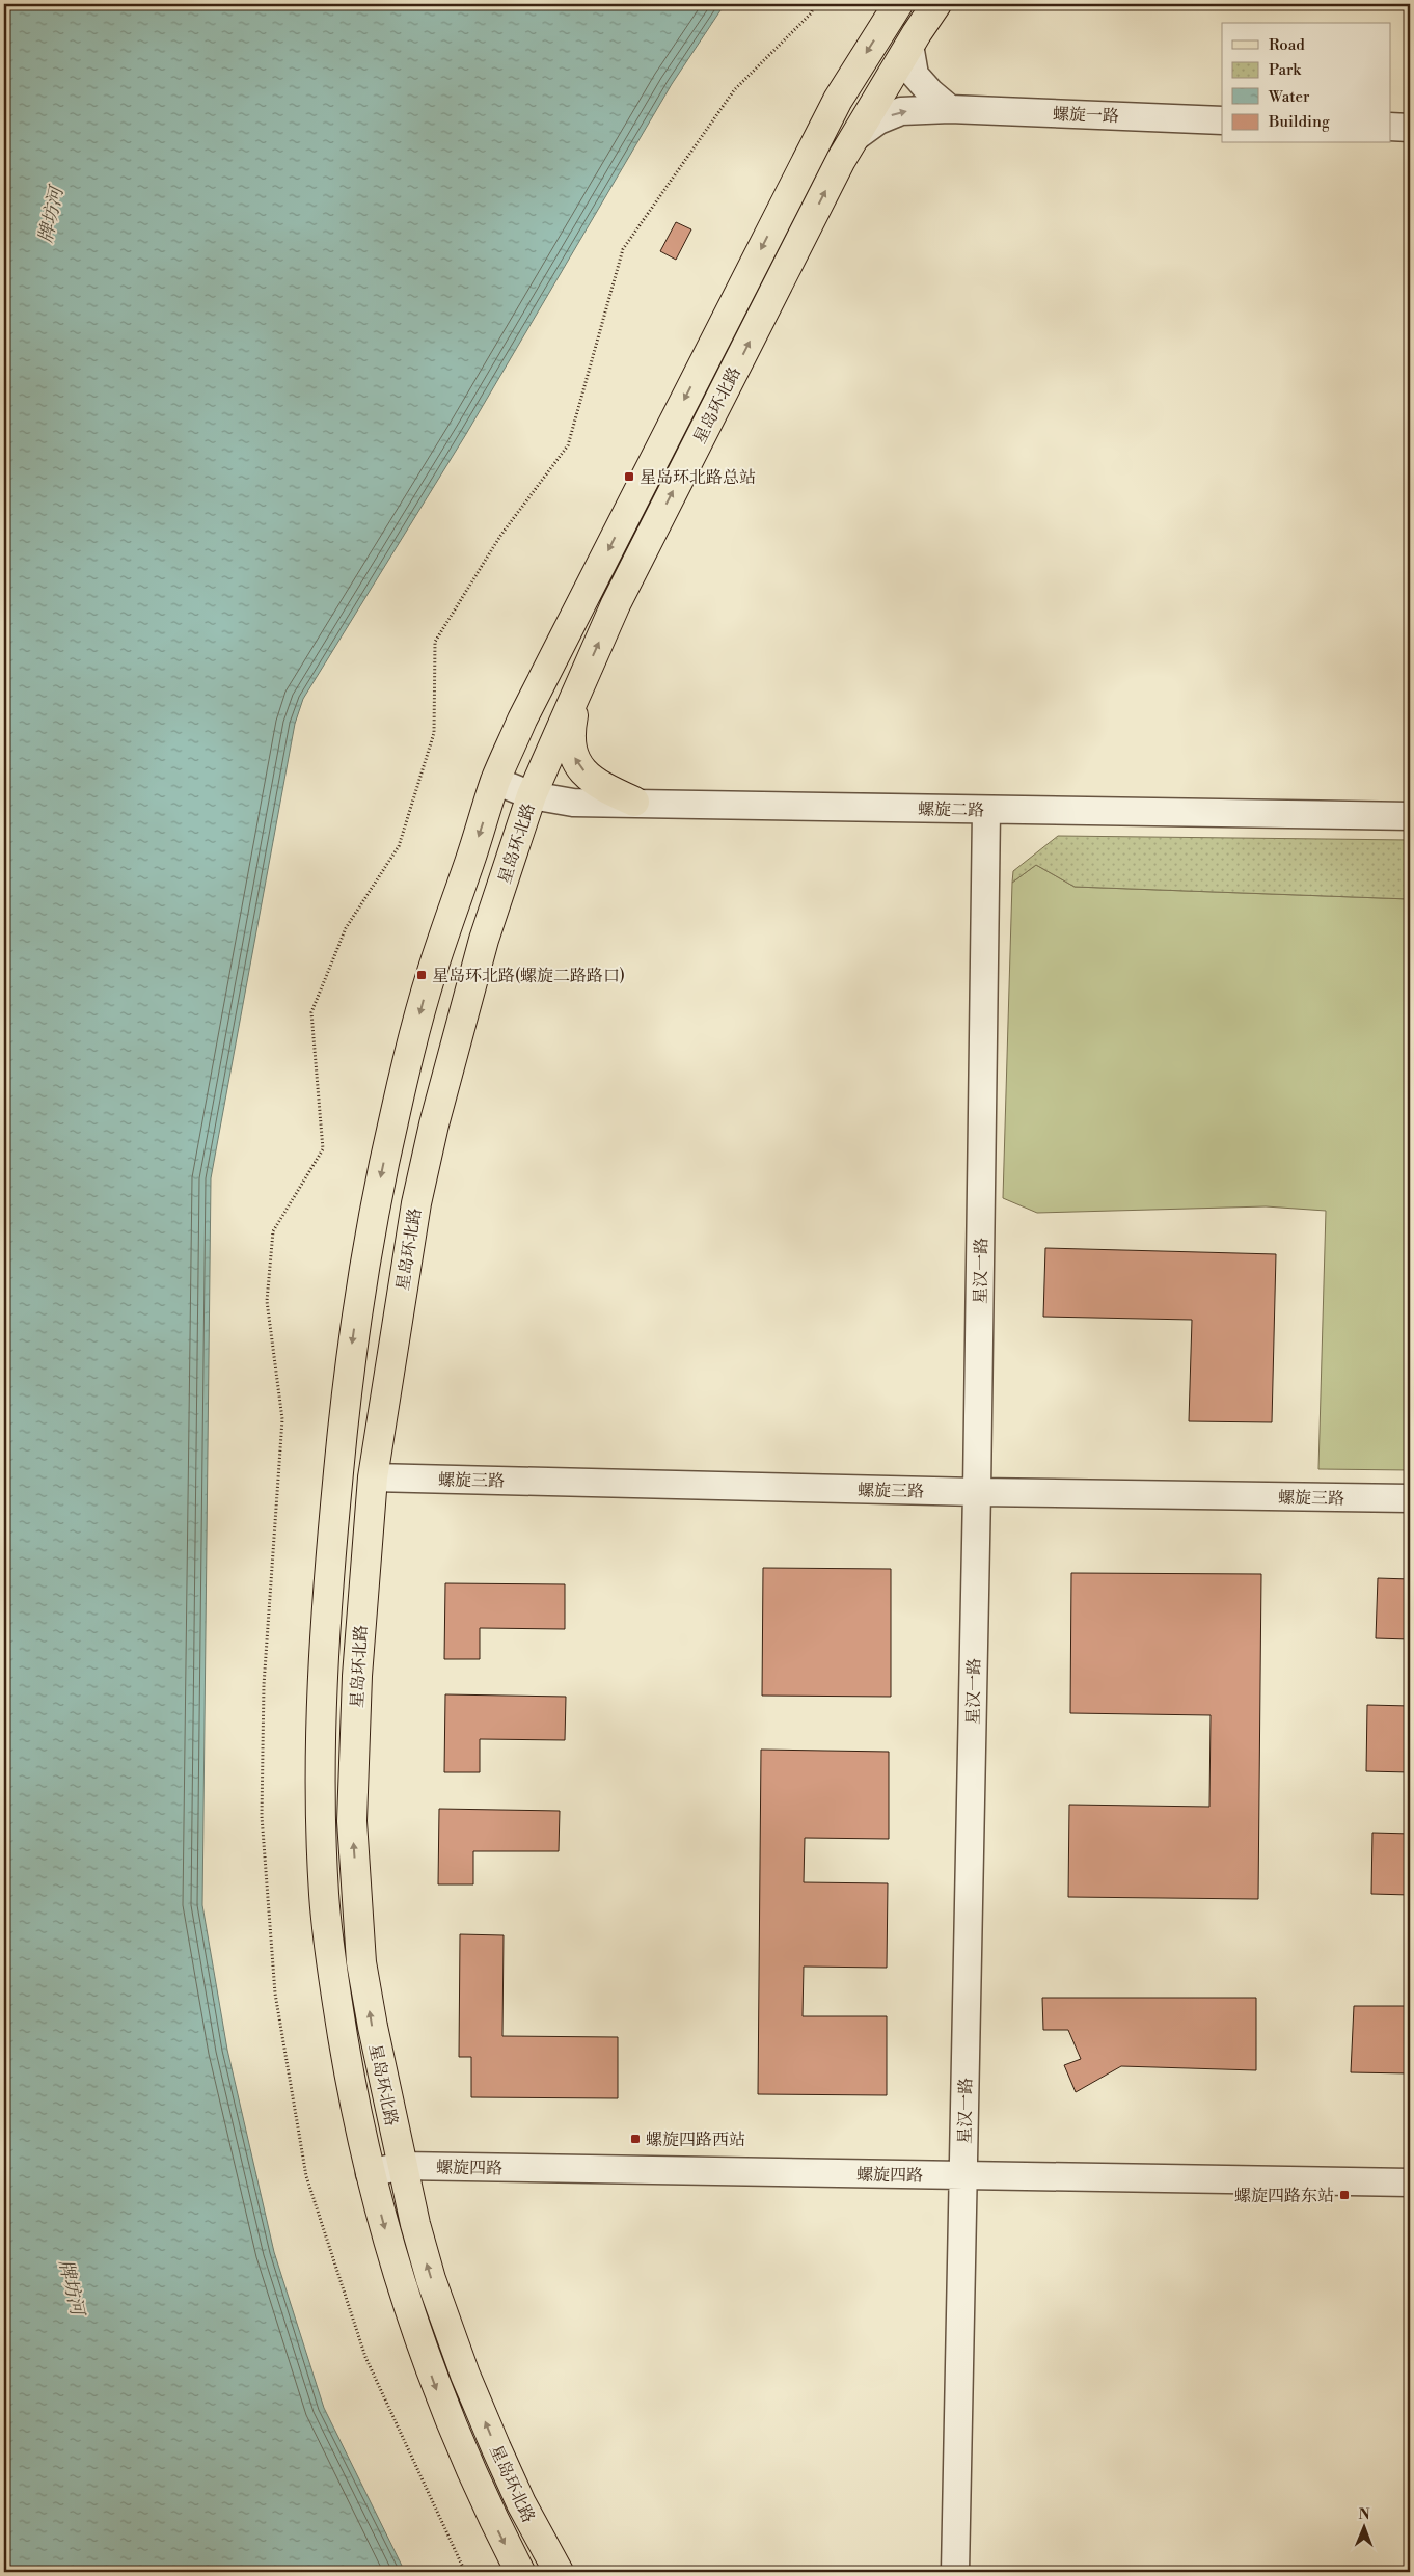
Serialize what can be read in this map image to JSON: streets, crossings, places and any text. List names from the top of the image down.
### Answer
{
  "streets": {
    "main road": ["星岛环北路"],
    "street": [
      "螺旋一路",
      "螺旋二路",
      "星汉一路",
      "螺旋三路",
      "螺旋四路"
    ]
  },
  "crossings": [
    ["螺旋一路", "星岛环北路"],
    ["星岛环北路", "螺旋二路"],
    ["星岛环北路", "螺旋三路"],
    ["星岛环北路", "螺旋四路"],
    ["螺旋二路", "星汉一路"],
    ["星汉一路", "螺旋三路"],
    ["星汉一路", "螺旋四路"]
  ],
  "water": ["牌坊河"],
  "places": {
    "transit": [
      "星岛环北路总站",
      "星岛环北路(螺旋二路路口)",
      "螺旋四路西站",
      "螺旋四路东站"
    ]
  },
  "legend": [
    "Road",
    "Park",
    "Water",
    "Building"
  ],
  "north": "top"
}
